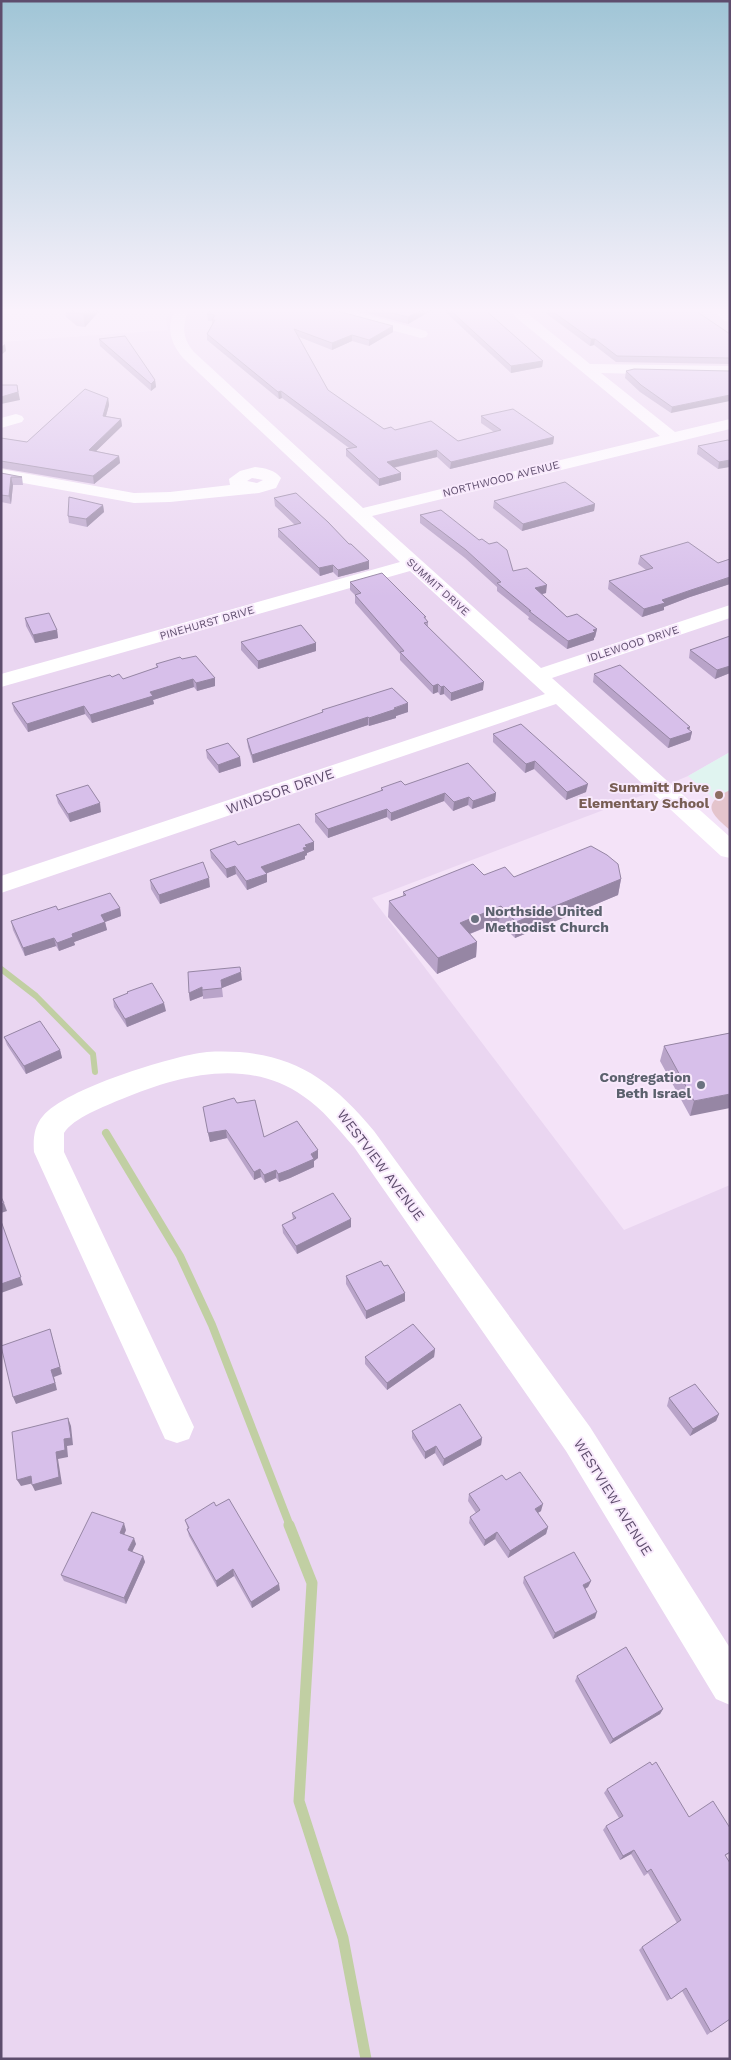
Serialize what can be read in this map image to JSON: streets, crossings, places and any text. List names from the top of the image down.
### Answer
{
  "streets": {
    "street": [
      "NORTHWOOD AVENUE",
      "SUMMIT DRIVE",
      "PINEHURST DRIVE",
      "IDLEWOOD DRIVE",
      "WINDSOR DRIVE",
      "WESTVIEW AVENUE"
    ]
  },
  "crossings": [
    ["NORTHWOOD AVENUE", "SUMMIT DRIVE"],
    ["SUMMIT DRIVE", "PINEHURST DRIVE"],
    ["SUMMIT DRIVE", "IDLEWOOD DRIVE"],
    ["SUMMIT DRIVE", "WINDSOR DRIVE"]
  ],
  "places": ["Summitt Drive Elementary School", "Northside United Methodist Church", "Congregation Beth Israel"]
}
